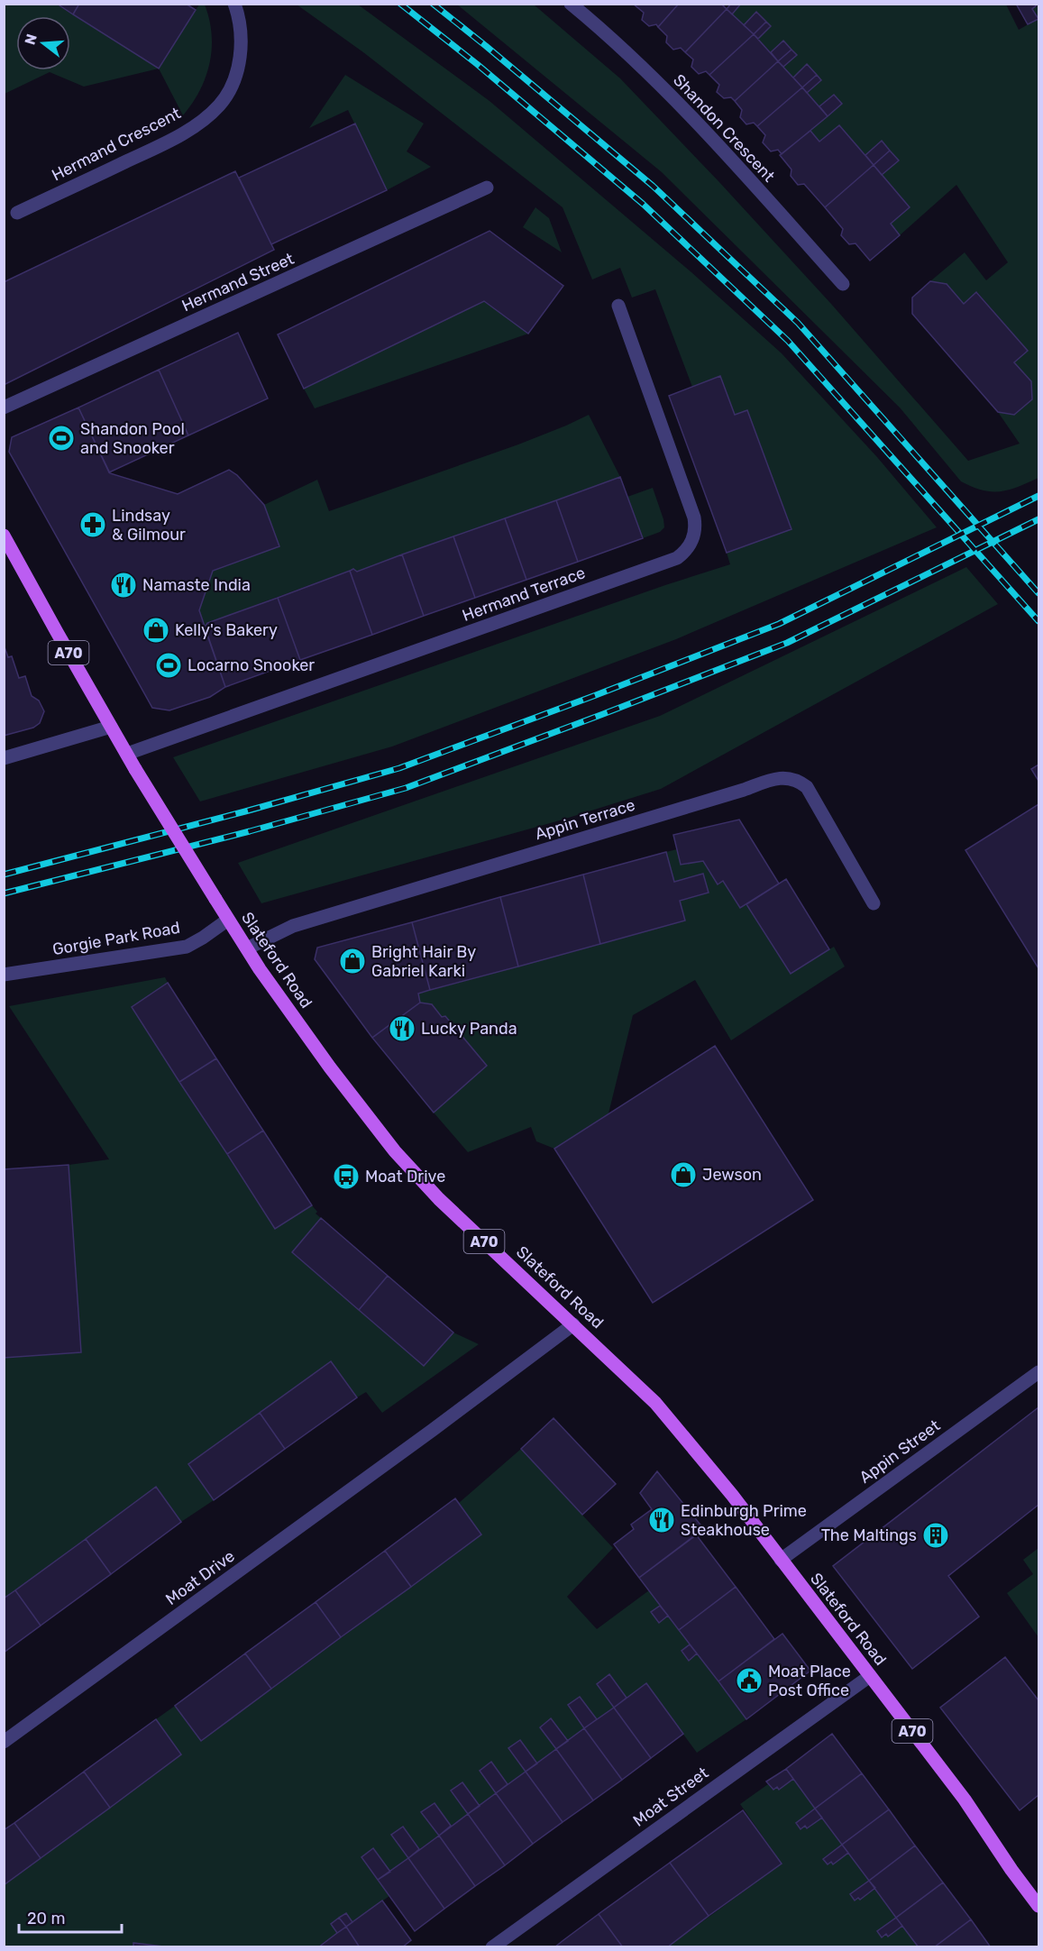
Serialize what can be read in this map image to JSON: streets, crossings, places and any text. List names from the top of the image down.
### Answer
{
  "streets": {
    "main road": ["A70", "Slateford Road"],
    "street": [
      "Shandon Crescent",
      "Hermand Crescent",
      "Hermand Street",
      "Hermand Terrace",
      "Appin Terrace",
      "Gorgie Park Road",
      "Appin Street",
      "Moat Drive",
      "Moat Street"
    ]
  },
  "crossings": [
    ["Hermand Terrace", "Slateford Road"],
    ["Appin Terrace", "Slateford Road"],
    ["Gorgie Park Road", "Slateford Road"],
    ["Slateford Road", "Appin Street"],
    ["Slateford Road", "Moat Drive"],
    ["Slateford Road", "Moat Street"]
  ],
  "places": {
    "sports": ["Shandon Pool and Snooker", "Locarno Snooker"],
    "pharmacy": ["Lindsay & Gilmour"],
    "restaurant": ["Namaste India", "Lucky Panda", "Edinburgh Prime Steakhouse"],
    "shop": ["Kelly's Bakery", "Bright Hair By Gabriel Karki", "Jewson"],
    "bus stop": ["Moat Drive"],
    "building": ["The Maltings"],
    "public building": ["Moat Place Post Office"]
  },
  "scale_bar": "20 m",
  "north": "left"
}
